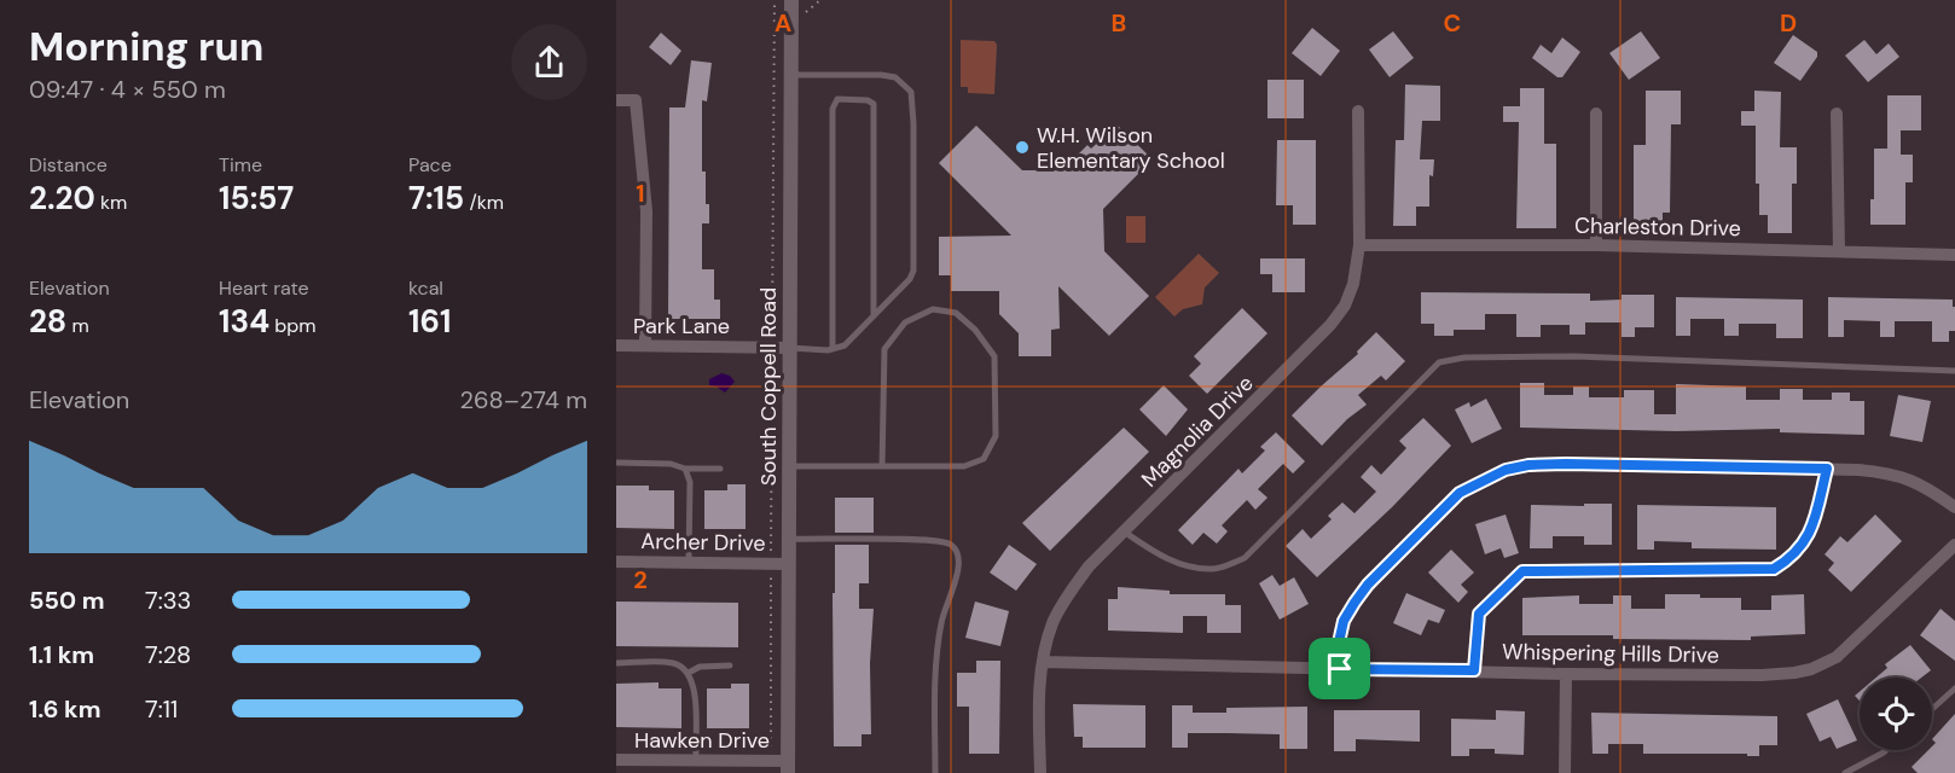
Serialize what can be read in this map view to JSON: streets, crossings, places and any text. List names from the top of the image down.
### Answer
{
  "streets": {
    "street": [
      "Charleston Drive",
      "Park Lane",
      "South Coppell Road",
      "Magnolia Drive",
      "Archer Drive",
      "Whispering Hills Drive",
      "Hawken Drive"
    ]
  },
  "crossings": [
    ["Charleston Drive", "Magnolia Drive"],
    ["Park Lane", "South Coppell Road"],
    ["South Coppell Road", "Archer Drive"],
    ["South Coppell Road", "Hawken Drive"],
    ["Magnolia Drive", "Whispering Hills Drive"]
  ],
  "places": ["W.H. Wilson Elementary School"],
  "page": {
    "heading": ["Morning run", "09:47 · 4 × 550 m"],
    "stats": [
      ["Distance", "2.20 km"],
      ["Time", "15:57"],
      ["Pace", "7:15 /km"],
      ["Elevation", "28 m"],
      ["Heart rate", "134 bpm"],
      ["kcal", "161"]
    ],
    "chart": ["Elevation", "268–274 m"],
    "list": [
      {
        "name": "550 m",
        "note": "7:33"
      },
      {
        "name": "1.1 km",
        "note": "7:28"
      },
      {
        "name": "1.6 km",
        "note": "7:11"
      }
    ]
  },
  "grid": {
    "columns": [
      "A",
      "B",
      "C",
      "D"
    ],
    "rows": ["1", "2"]
  }
}
